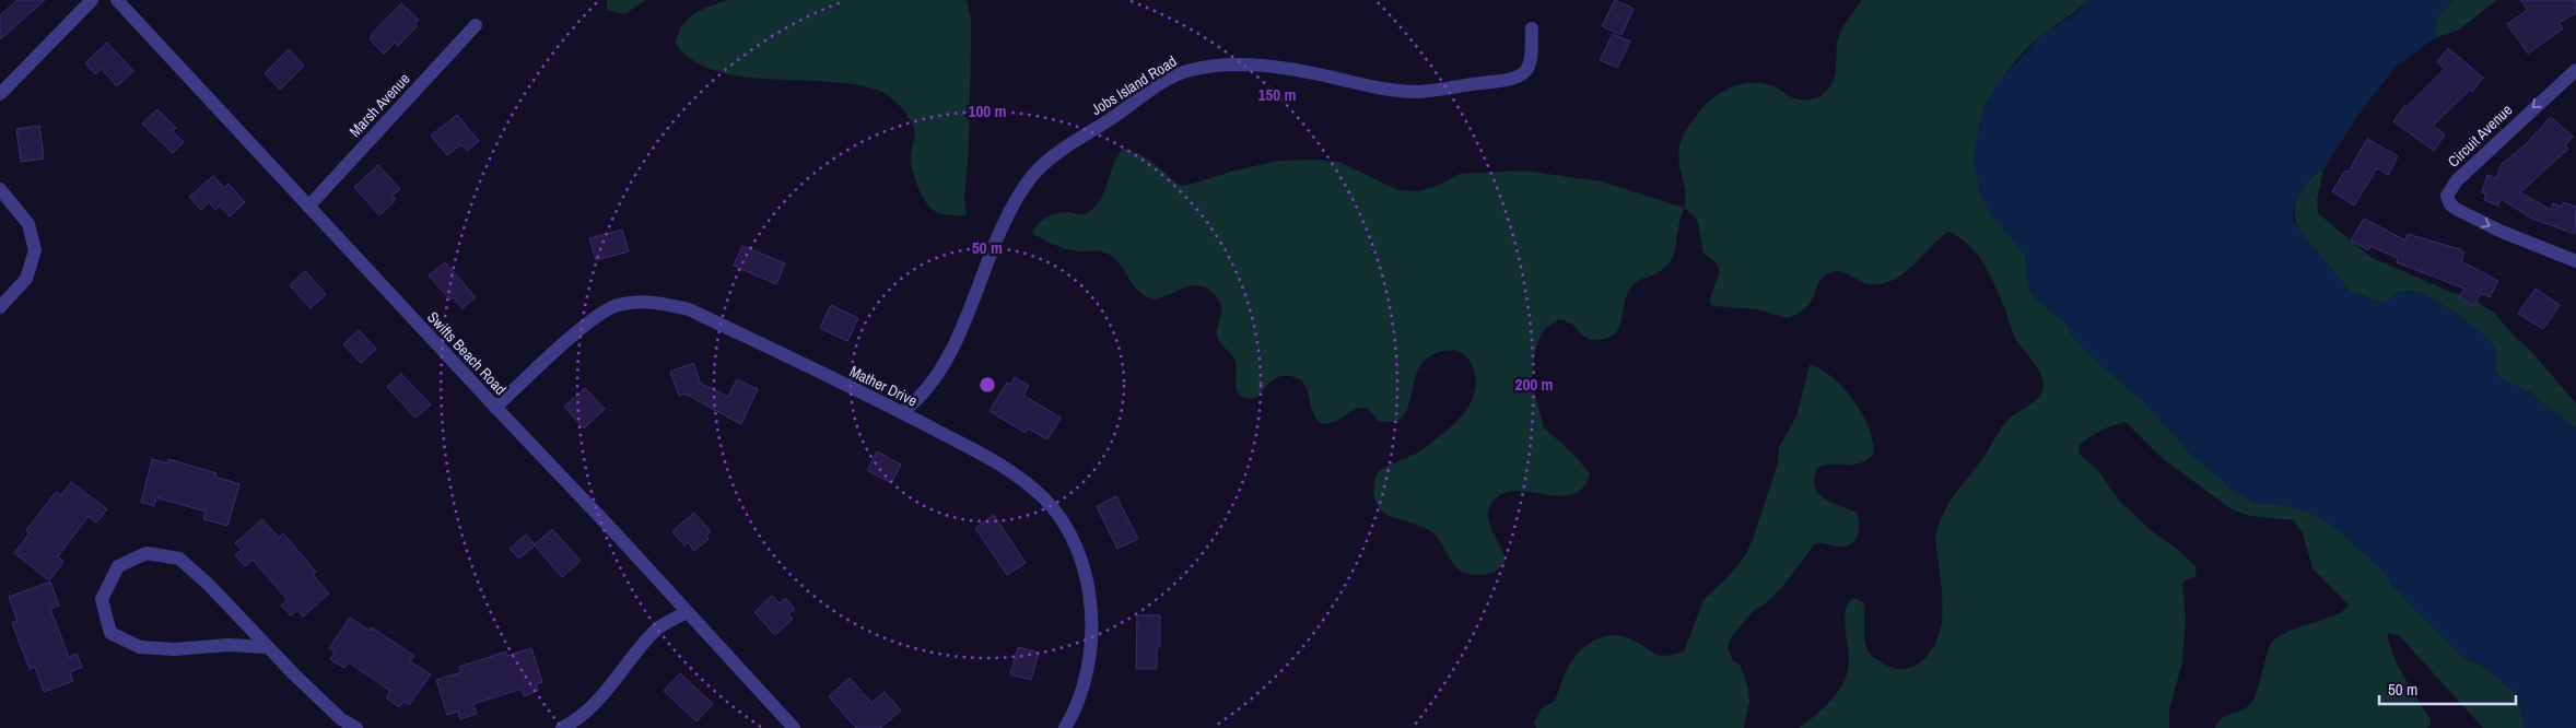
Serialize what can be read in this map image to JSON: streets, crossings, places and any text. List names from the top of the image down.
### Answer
{
  "streets": {
    "street": [
      "Jobs Island Road",
      "Marsh Avenue",
      "Circuit Avenue",
      "Swifts Beach Road",
      "Mather Drive"
    ]
  },
  "crossings": [
    ["Jobs Island Road", "Mather Drive"],
    ["Marsh Avenue", "Swifts Beach Road"],
    ["Swifts Beach Road", "Mather Drive"]
  ],
  "scale_bar": "50 m",
  "rings": [
    "150 m",
    "100 m",
    "50 m",
    "200 m"
  ]
}
